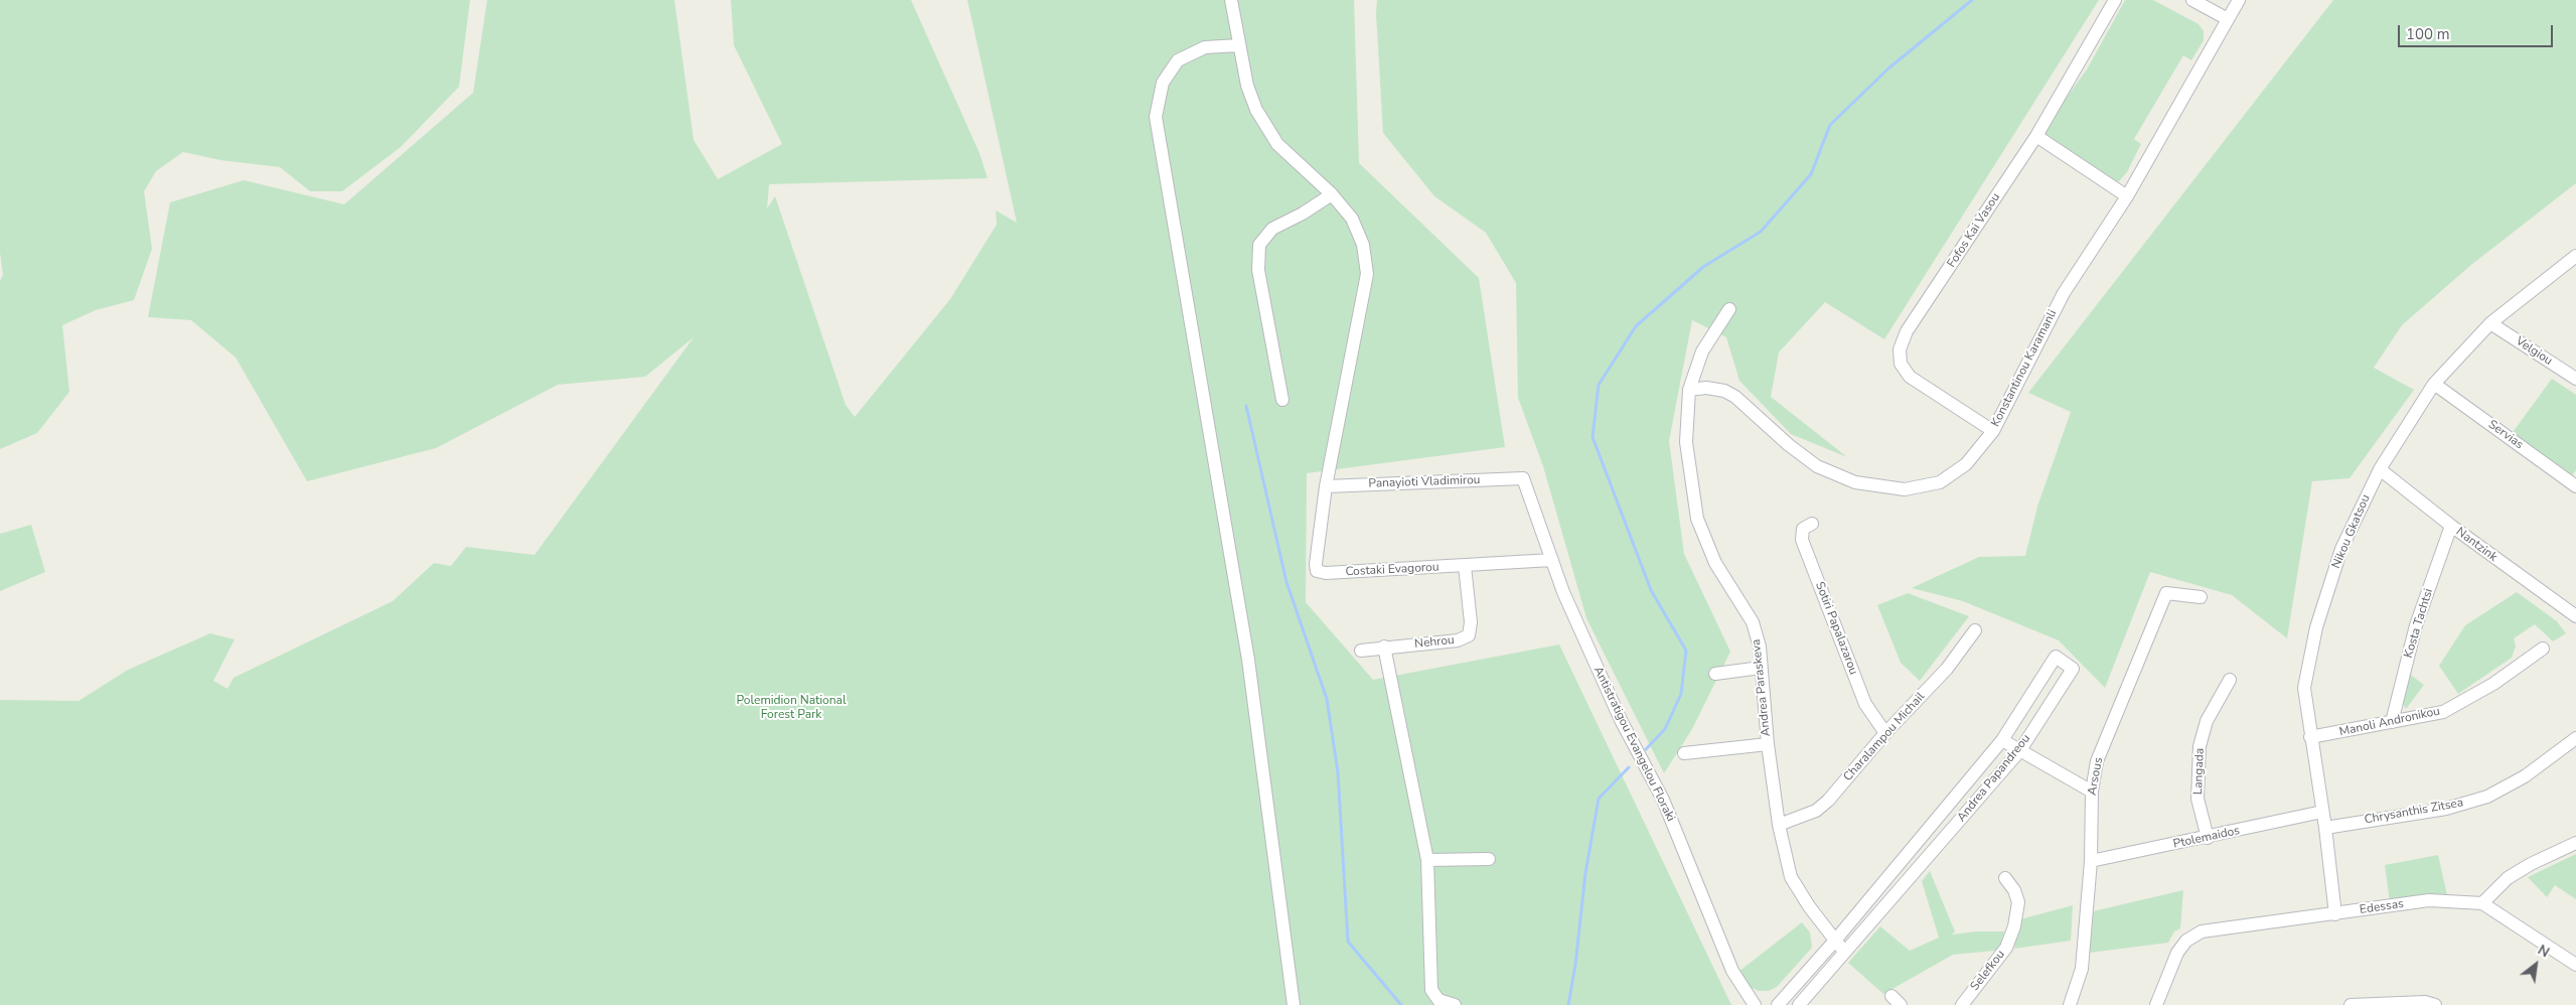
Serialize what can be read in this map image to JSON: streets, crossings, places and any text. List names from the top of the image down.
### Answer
{
  "streets": {
    "street": [
      "Fofos Kai Vasou",
      "Velgiou",
      "Konstantinou Karamanli",
      "Servias",
      "Panayioti Vladimirou",
      "Nikou Gkatsou",
      "Nantzink",
      "Costaki Evagorou",
      "Kosta Tachtsi",
      "Sotiri Papalazarou",
      "Nehrou",
      "Andrea Paraskeva",
      "Manoli Andronikou",
      "Charalampou Michail",
      "Antistratigou Evangelou Floraki",
      "Langada",
      "Arsous",
      "Andrea Papandreou",
      "Chrysanthis Zitsea",
      "Ptolemaidos",
      "Edessas",
      "Selefkou"
    ]
  },
  "crossings": [
    ["Fofos Kai Vasou", "Konstantinou Karamanli"],
    ["Velgiou", "Nikou Gkatsou"],
    ["Konstantinou Karamanli", "Andrea Paraskeva"],
    ["Servias", "Nikou Gkatsou"],
    ["Panayioti Vladimirou", "Costaki Evagorou"],
    ["Panayioti Vladimirou", "Antistratigou Evangelou Floraki"],
    ["Nikou Gkatsou", "Nantzink"],
    ["Nikou Gkatsou", "Manoli Andronikou"],
    ["Nikou Gkatsou", "Chrysanthis Zitsea"],
    ["Nikou Gkatsou", "Ptolemaidos"],
    ["Nikou Gkatsou", "Edessas"],
    ["Nantzink", "Kosta Tachtsi"],
    ["Costaki Evagorou", "Nehrou"],
    ["Costaki Evagorou", "Antistratigou Evangelou Floraki"],
    ["Kosta Tachtsi", "Manoli Andronikou"],
    ["Sotiri Papalazarou", "Charalampou Michail"],
    ["Andrea Paraskeva", "Charalampou Michail"],
    ["Andrea Paraskeva", "Andrea Papandreou"],
    ["Langada", "Ptolemaidos"],
    ["Arsous", "Ptolemaidos"]
  ],
  "parks": ["Polemidion National Forest Park"],
  "scale_bar": "100 m",
  "north": "top right"
}
